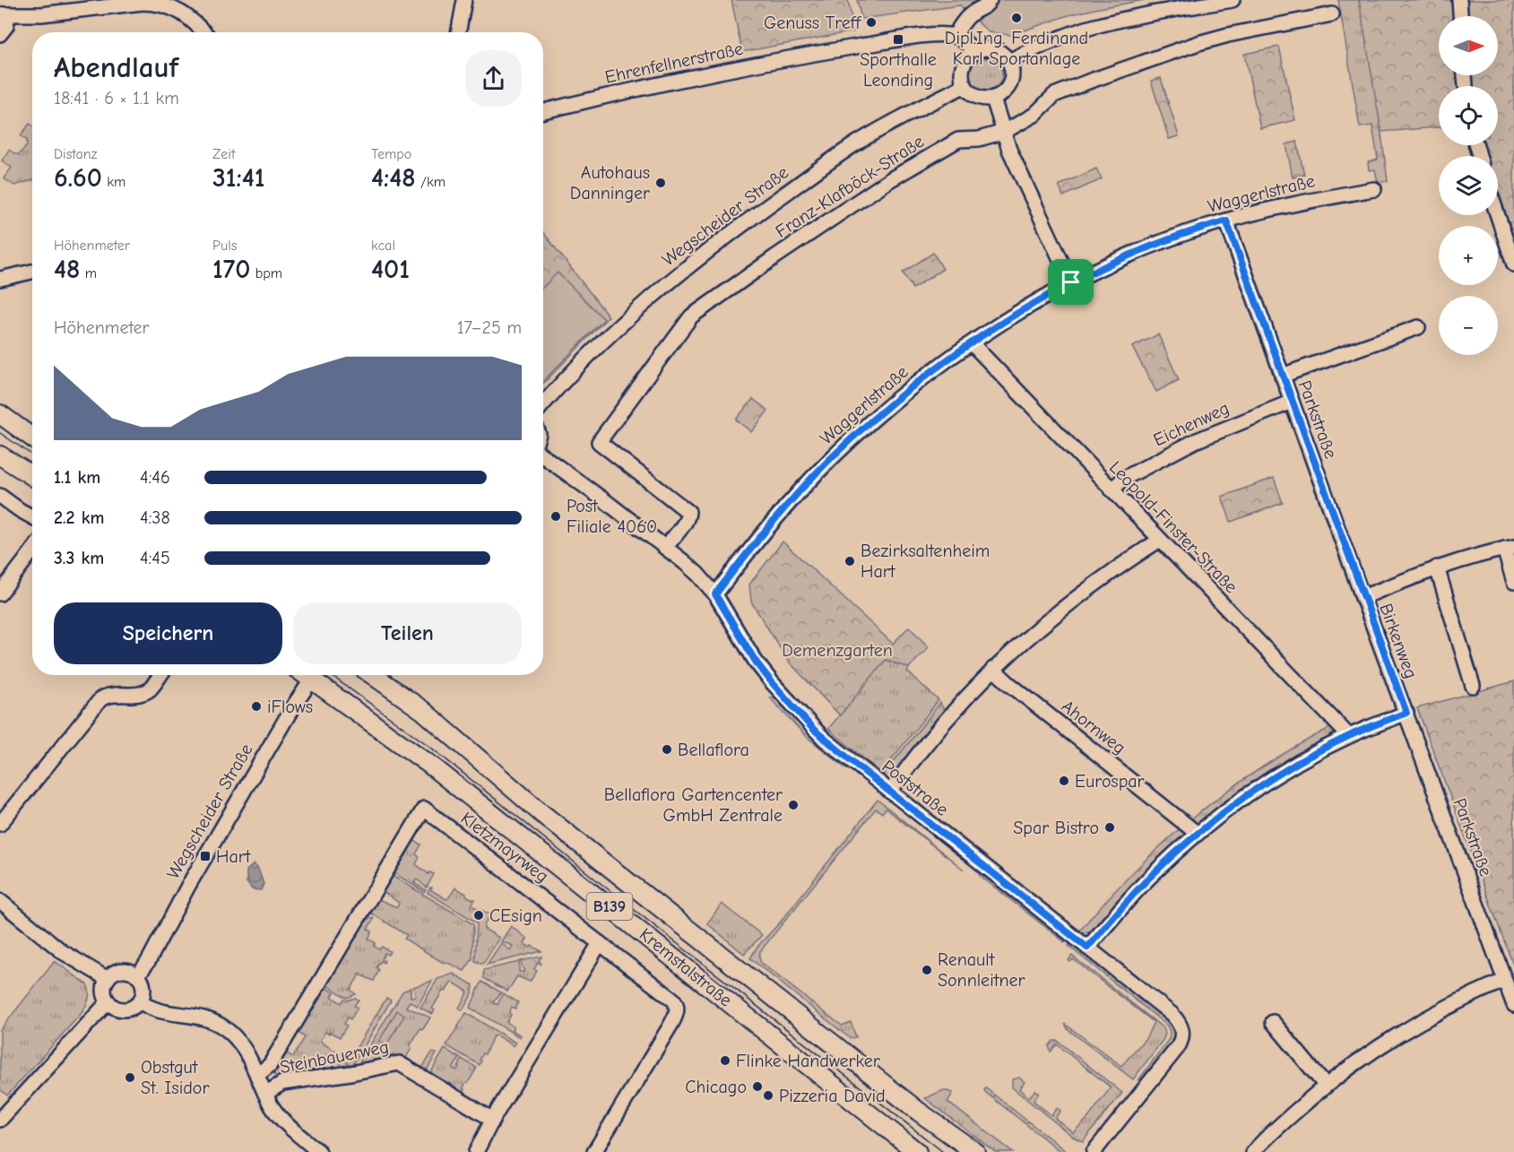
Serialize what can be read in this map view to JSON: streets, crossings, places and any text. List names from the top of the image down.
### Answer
{
  "streets": {
    "main road": ["B139", "Kremstalstraße"],
    "street": [
      "Ehrenfellnerstraße",
      "Franz-Klafböck-Straße",
      "Waggerlstraße",
      "Wegscheider Straße",
      "Parkstraße",
      "Eichenweg",
      "Leopold-Finster-Straße",
      "Birkenweg",
      "Ahornweg",
      "Poststraße",
      "Kletzmayrweg",
      "Steinbauerweg"
    ]
  },
  "crossings": [
    ["Franz-Klafböck-Straße", "Poststraße"],
    ["Waggerlstraße", "Parkstraße"],
    ["Waggerlstraße", "Leopold-Finster-Straße"],
    ["Waggerlstraße", "Poststraße"],
    ["Parkstraße", "Eichenweg"],
    ["Parkstraße", "Birkenweg"],
    ["Eichenweg", "Leopold-Finster-Straße"]
  ],
  "parks": ["Demenzgarten"],
  "places": {
    "other": [
      "Dipl.Ing. Ferdinand Karl Sportanlage",
      "Genuss Treff",
      "Autohaus Danninger",
      "Post Filiale 4060",
      "Bezirksaltenheim Hart",
      "iFlows",
      "Bellaflora",
      "Eurospar",
      "Bellaflora Gartencenter GmbH Zentrale",
      "Spar Bistro",
      "CEsign",
      "Renault Sonnleitner",
      "Flinke Handwerker",
      "Obstgut St. Isidor",
      "Chicago",
      "Pizzeria David"
    ],
    "transit": ["Sporthalle Leonding", "Hart"]
  },
  "north": "right",
  "page": {
    "map_buttons": ["+", "−"],
    "heading": ["Abendlauf", "18:41 · 6 × 1.1 km"],
    "stats": [
      ["Distanz", "6.60 km"],
      ["Zeit", "31:41"],
      ["Tempo", "4:48 /km"],
      ["Höhenmeter", "48 m"],
      ["Puls", "170 bpm"],
      ["kcal", "401"]
    ],
    "chart": ["Höhenmeter", "17–25 m"],
    "list": [
      {
        "name": "1.1 km",
        "note": "4:46"
      },
      {
        "name": "2.2 km",
        "note": "4:38"
      },
      {
        "name": "3.3 km",
        "note": "4:45"
      }
    ],
    "buttons": ["Speichern", "Teilen"]
  }
}
